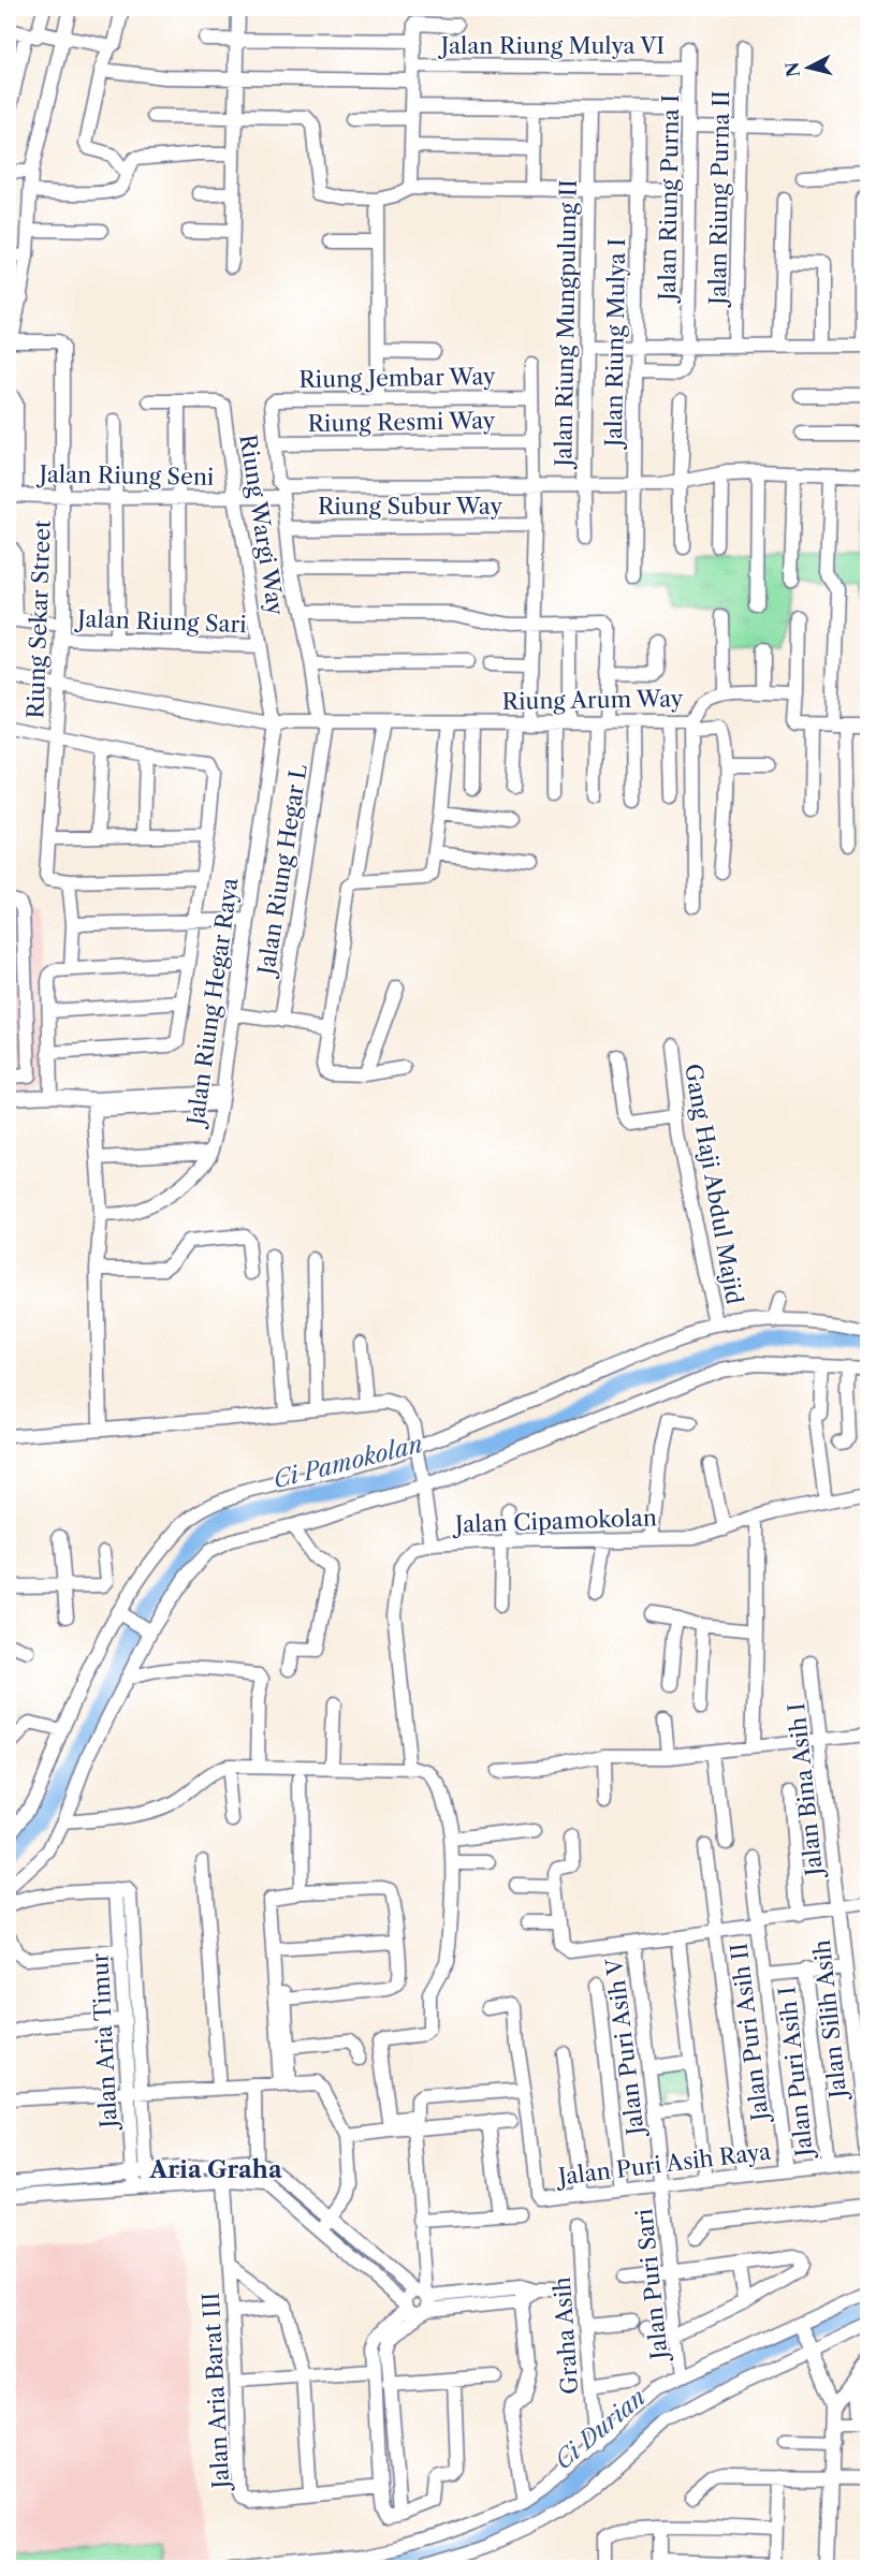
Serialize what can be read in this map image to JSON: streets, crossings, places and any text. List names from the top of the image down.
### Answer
{
  "streets": {
    "street": [
      "Jalan Riung Mulya VI",
      "Jalan Riung Purna I",
      "Jalan Riung Purna II",
      "Jalan Riung Mungpulung II",
      "Jalan Riung Mulya I",
      "Riung Jembar Way",
      "Jalan Riung Seni",
      "Riung Subur Way",
      "Riung Wargi Way",
      "Riung Sekar Street",
      "Jalan Riung Sari",
      "Riung Arum Way",
      "Jalan Riung Hegar L",
      "Jalan Riung Hegar Raya",
      "Gang Haji Abdul Majid",
      "Jalan Cipamokolan",
      "Jalan Bina Asih I",
      "Jalan Silih Asih",
      "Jalan Puri Asih II",
      "Jalan Aria Timur",
      "Jalan Puri Asih V",
      "Jalan Puri Asih I",
      "Jalan Puri Asih Raya",
      "Jalan Puri Sari",
      "Graha Asih",
      "Jalan Aria Barat III"
    ]
  },
  "crossings": [
    ["Jalan Riung Mulya VI", "Jalan Riung Purna I"],
    ["Jalan Riung Mungpulung II", "Jalan Riung Seni"],
    ["Jalan Riung Mulya I", "Jalan Riung Seni"],
    ["Riung Jembar Way", "Jalan Riung Seni"],
    ["Riung Jembar Way", "Riung Subur Way"],
    ["Riung Jembar Way", "Jalan Riung Hegar L"],
    ["Jalan Riung Seni", "Riung Wargi Way"],
    ["Jalan Riung Seni", "Riung Sekar Street"],
    ["Riung Wargi Way", "Jalan Riung Sari"],
    ["Riung Wargi Way", "Riung Arum Way"],
    ["Riung Wargi Way", "Jalan Riung Hegar Raya"],
    ["Riung Sekar Street", "Jalan Riung Sari"],
    ["Riung Sekar Street", "Riung Arum Way"],
    ["Riung Arum Way", "Jalan Riung Hegar L"],
    ["Riung Arum Way", "Jalan Riung Hegar Raya"],
    ["Jalan Bina Asih I", "Jalan Silih Asih"],
    ["Jalan Silih Asih", "Jalan Puri Asih Raya"],
    ["Jalan Puri Asih II", "Jalan Puri Asih Raya"],
    ["Jalan Puri Asih V", "Jalan Puri Asih Raya"],
    ["Jalan Puri Asih V", "Jalan Puri Sari"],
    ["Jalan Puri Asih I", "Jalan Puri Asih Raya"],
    ["Jalan Puri Asih Raya", "Jalan Puri Sari"]
  ],
  "districts": ["Aria Graha"],
  "water": ["Ci Pamokolan", "Ci Durian"],
  "north": "left"
}
